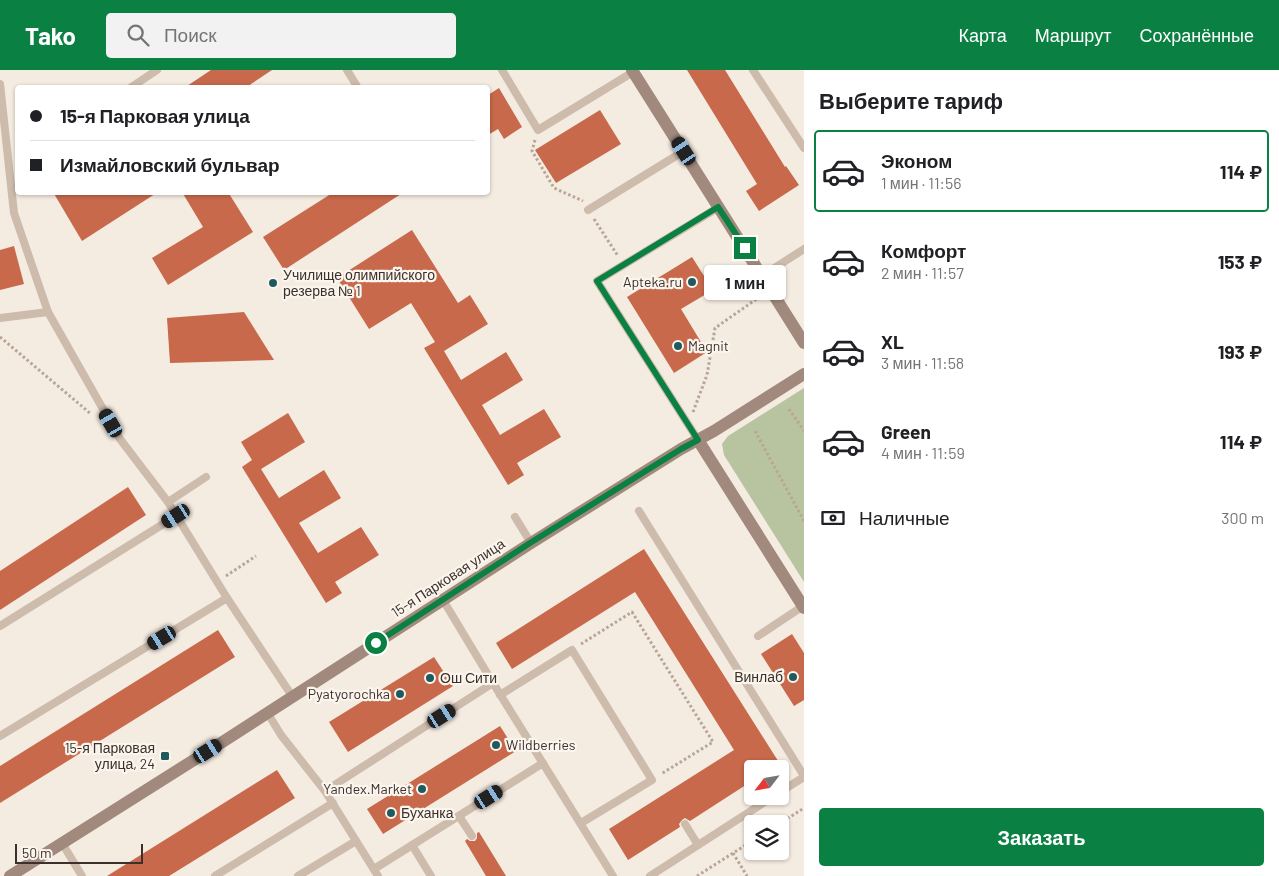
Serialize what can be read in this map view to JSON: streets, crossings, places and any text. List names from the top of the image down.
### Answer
{
  "streets": {
    "street": ["15-я Парковая улица"]
  },
  "places": {
    "other": [
      "Apteka.ru",
      "Училище олимпийского резерва № 1",
      "Magnit",
      "Винлаб",
      "Ош Сити",
      "Pyatyorochka",
      "Wildberries",
      "Yandex.Market",
      "Буханка"
    ],
    "transit": ["15-я Парковая улица, 24"]
  },
  "scale_bar": "50 m",
  "north": "bottom left",
  "page": {
    "header": "Tako",
    "search": "Поиск",
    "nav": ["Карта", "Маршрут", "Сохранённые"],
    "heading": "Выберите тариф",
    "banner": ["15-я Парковая улица", "Измайловский бульвар"],
    "list": [
      {
        "name": "Эконом",
        "note": "1 мин · 11:56",
        "value": "114 ₽"
      },
      {
        "name": "Комфорт",
        "note": "2 мин · 11:57",
        "value": "153 ₽"
      },
      {
        "name": "XL",
        "note": "3 мин · 11:58",
        "value": "193 ₽"
      },
      {
        "name": "Green",
        "note": "4 мин · 11:59",
        "value": "114 ₽"
      }
    ],
    "bubble": "1 мин",
    "pay": ["Наличные", "300 m"],
    "buttons": "Заказать",
    "scale": "50 m"
  }
}
